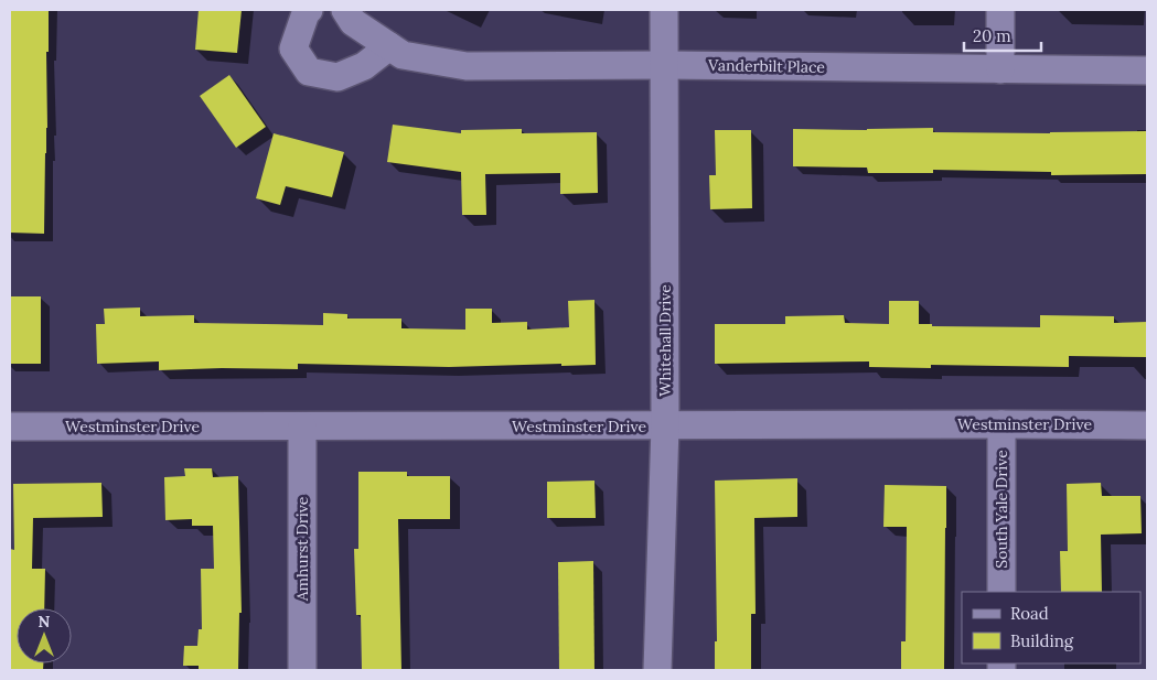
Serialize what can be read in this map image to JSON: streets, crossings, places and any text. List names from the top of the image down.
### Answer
{
  "streets": {
    "street": [
      "Vanderbilt Place",
      "Whitehall Drive",
      "Westminster Drive",
      "South Yale Drive",
      "Amhurst Drive"
    ]
  },
  "crossings": [
    ["Vanderbilt Place", "Whitehall Drive"],
    ["Whitehall Drive", "Westminster Drive"],
    ["Westminster Drive", "South Yale Drive"],
    ["Westminster Drive", "Amhurst Drive"]
  ],
  "legend": ["Road", "Building"],
  "scale_bar": "20 m",
  "north": "top"
}
